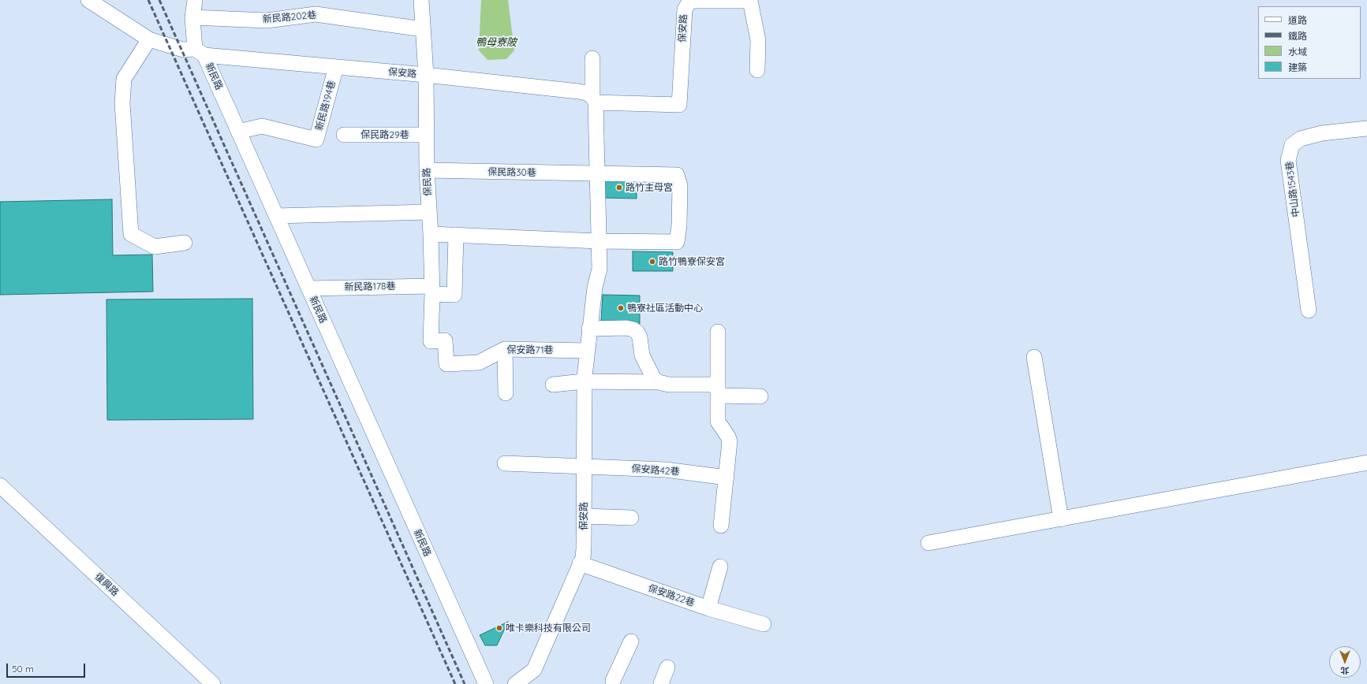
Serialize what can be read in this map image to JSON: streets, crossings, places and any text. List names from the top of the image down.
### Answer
{
  "streets": {
    "street": [
      "新民路202巷",
      "保安路",
      "新民路",
      "新民路194巷",
      "保民路29巷",
      "保民路30巷",
      "保民路",
      "中山路1543巷",
      "新民路178巷",
      "保安路71巷",
      "保安路42巷",
      "復興路",
      "保安路22巷"
    ]
  },
  "crossings": [
    ["新民路202巷", "新民路"],
    ["新民路202巷", "保民路"],
    ["保安路", "新民路"],
    ["保安路", "新民路194巷"],
    ["保安路", "保民路30巷"],
    ["保安路", "保民路"],
    ["保安路", "保安路71巷"],
    ["保安路", "保安路42巷"],
    ["保安路", "保安路22巷"],
    ["新民路", "新民路194巷"],
    ["新民路", "新民路178巷"],
    ["保民路29巷", "保民路"],
    ["保民路30巷", "保民路"],
    ["新民路178巷", "保安路71巷"]
  ],
  "water": ["鴨母寮陂"],
  "places": [
    "路竹主母宮",
    "路竹鴨寮保安宮",
    "鴨寮社區活動中心",
    "唯卡樂科技有限公司"
  ],
  "legend": [
    "道路",
    "鐵路",
    "水域",
    "建築"
  ],
  "scale_bar": "50 m",
  "north": "bottom"
}
